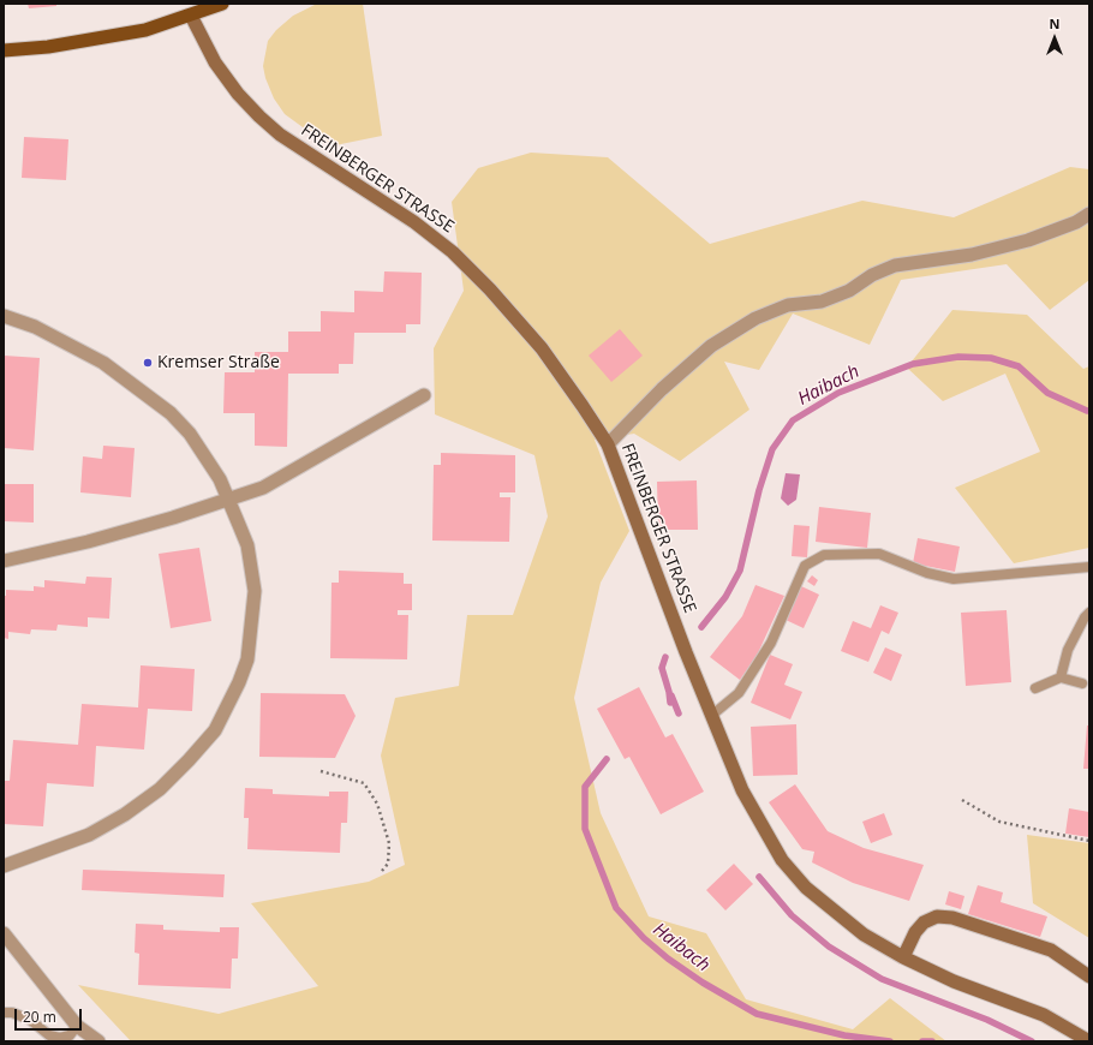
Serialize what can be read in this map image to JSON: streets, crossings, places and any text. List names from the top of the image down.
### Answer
{
  "streets": {
    "main road": ["FREINBERGER STRASSE"]
  },
  "water": ["Haibach"],
  "places": ["Kremser Straße"],
  "scale_bar": "20 m",
  "north": "top"
}
